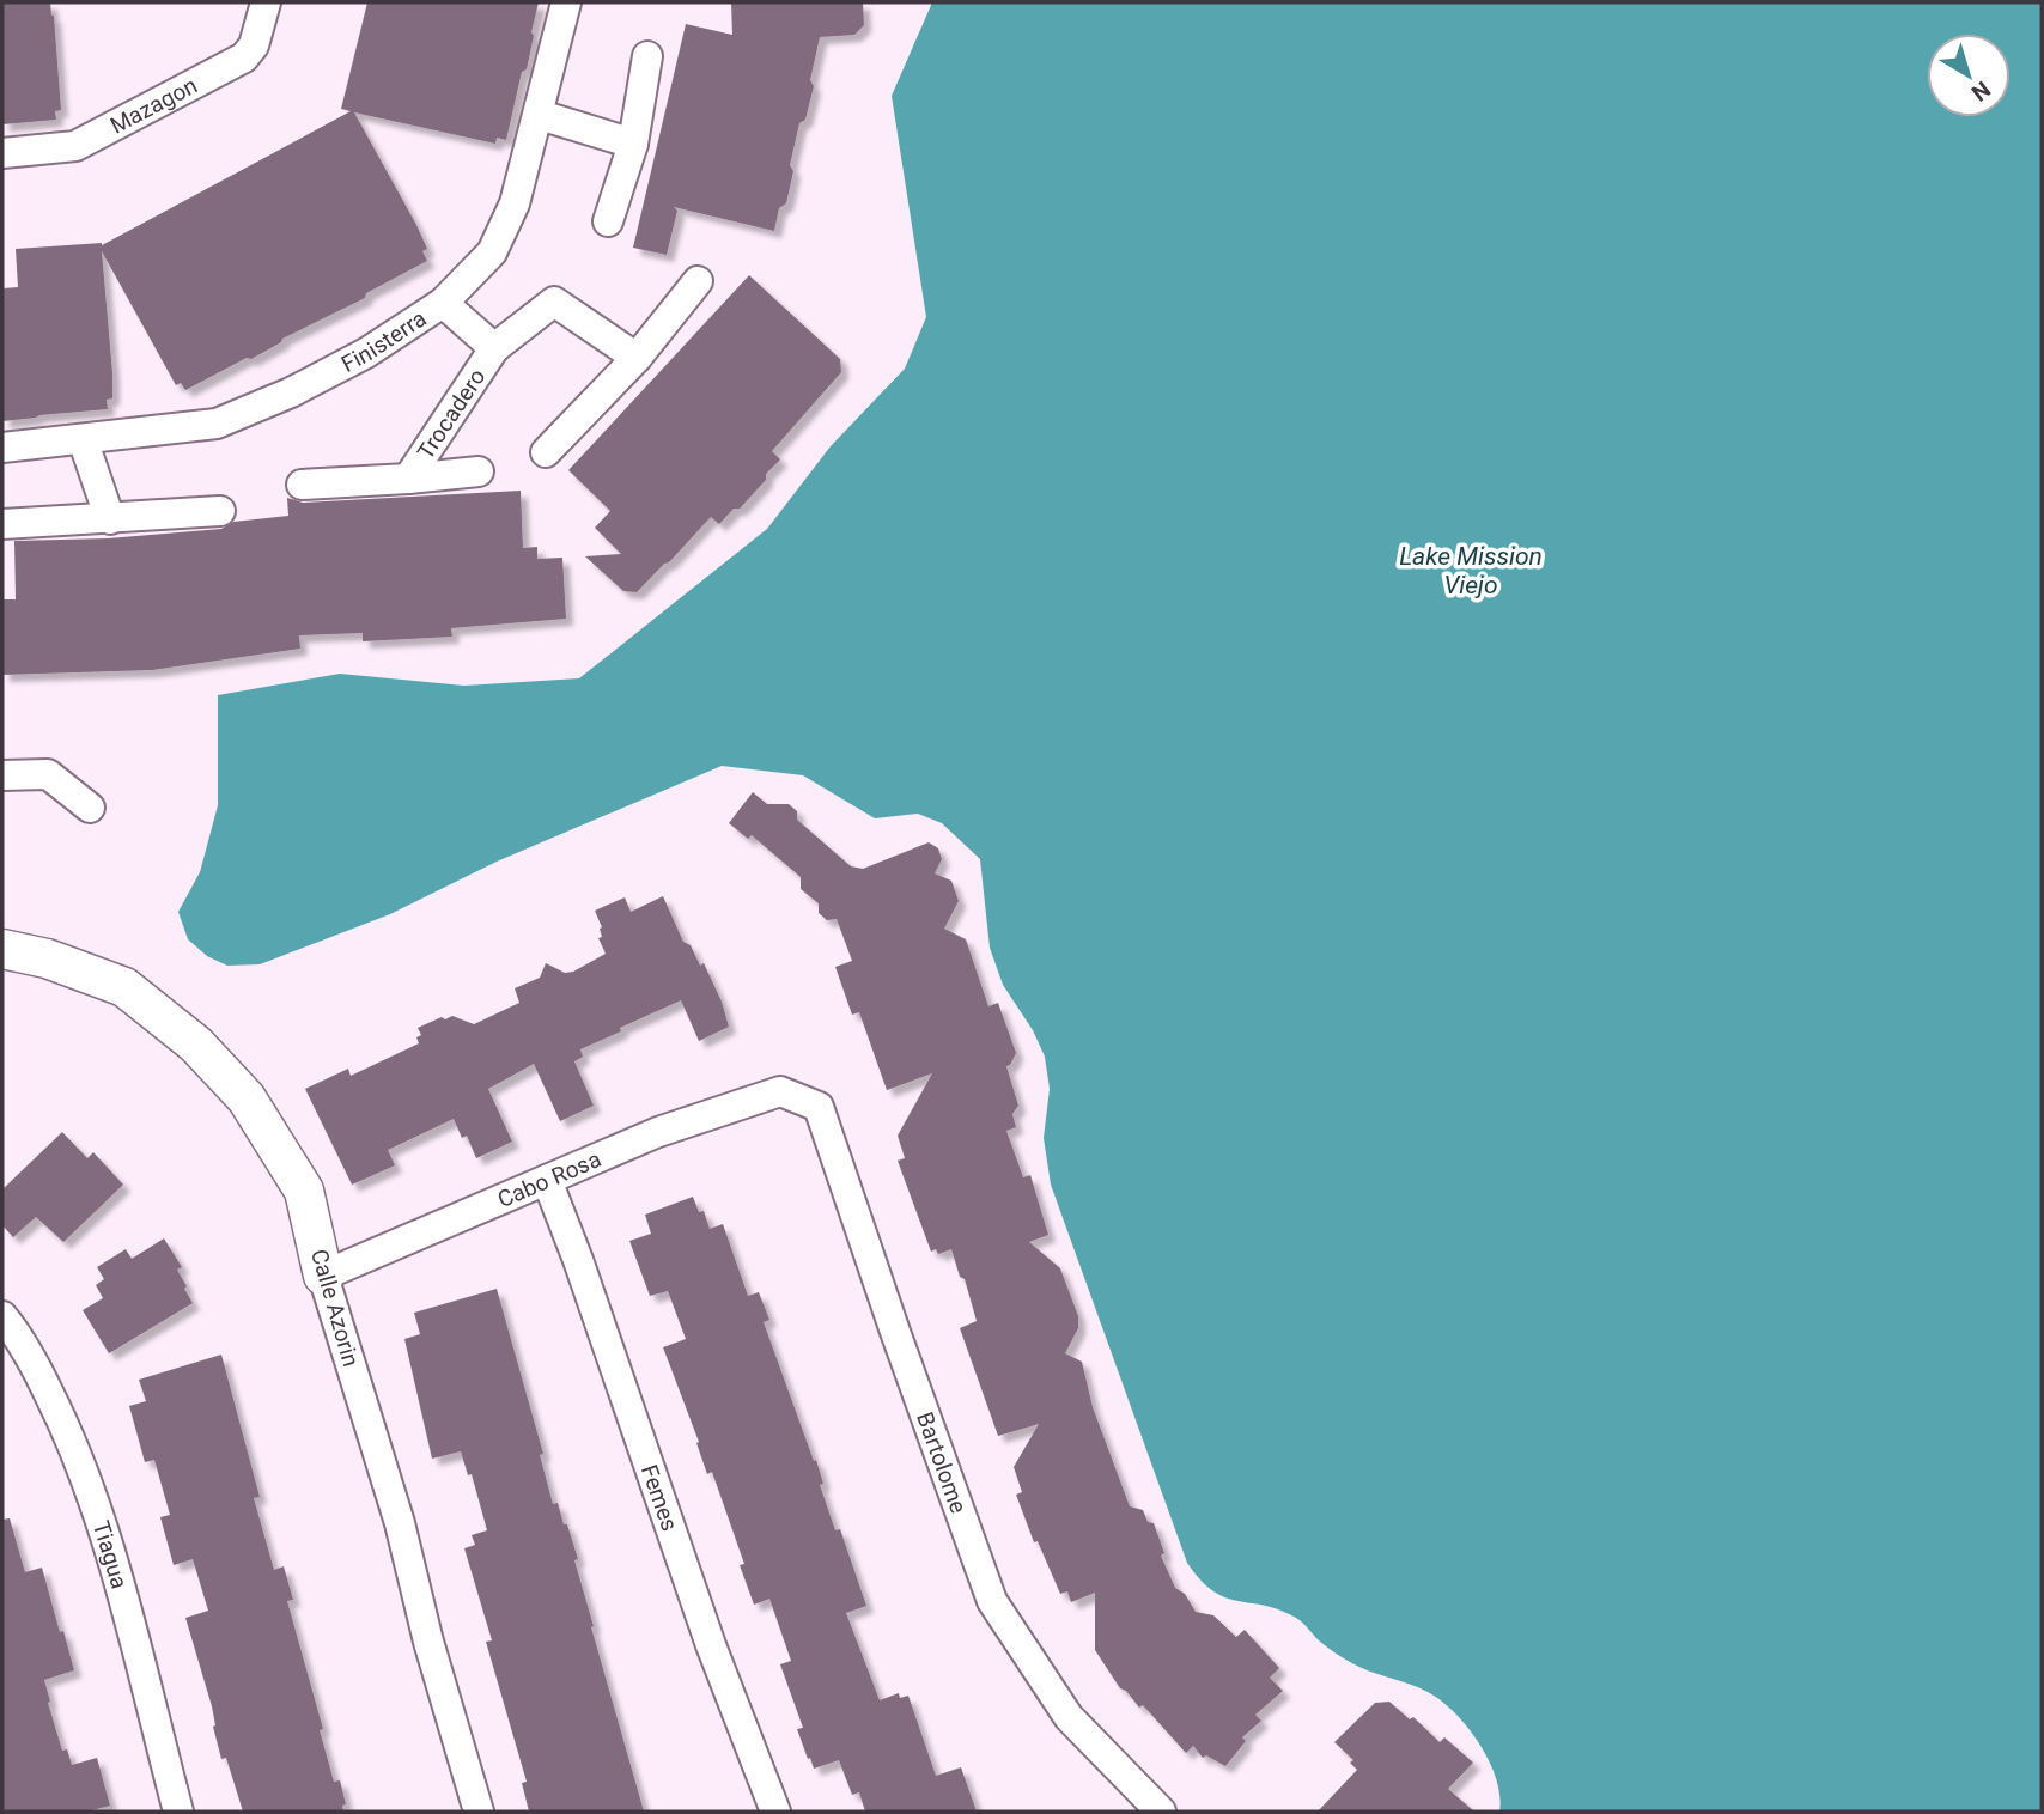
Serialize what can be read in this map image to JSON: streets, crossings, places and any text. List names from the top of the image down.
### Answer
{
  "streets": {
    "street": [
      "Mazagon",
      "Finisterra",
      "Trocadero",
      "Cabo Rosa",
      "Calle Azorin",
      "Bartolome",
      "Femes",
      "Tiagua"
    ]
  },
  "crossings": [
    ["Finisterra", "Trocadero"],
    ["Cabo Rosa", "Calle Azorin"],
    ["Cabo Rosa", "Bartolome"],
    ["Cabo Rosa", "Femes"]
  ],
  "water": ["Lake Mission Viejo"],
  "north": "bottom right"
}
